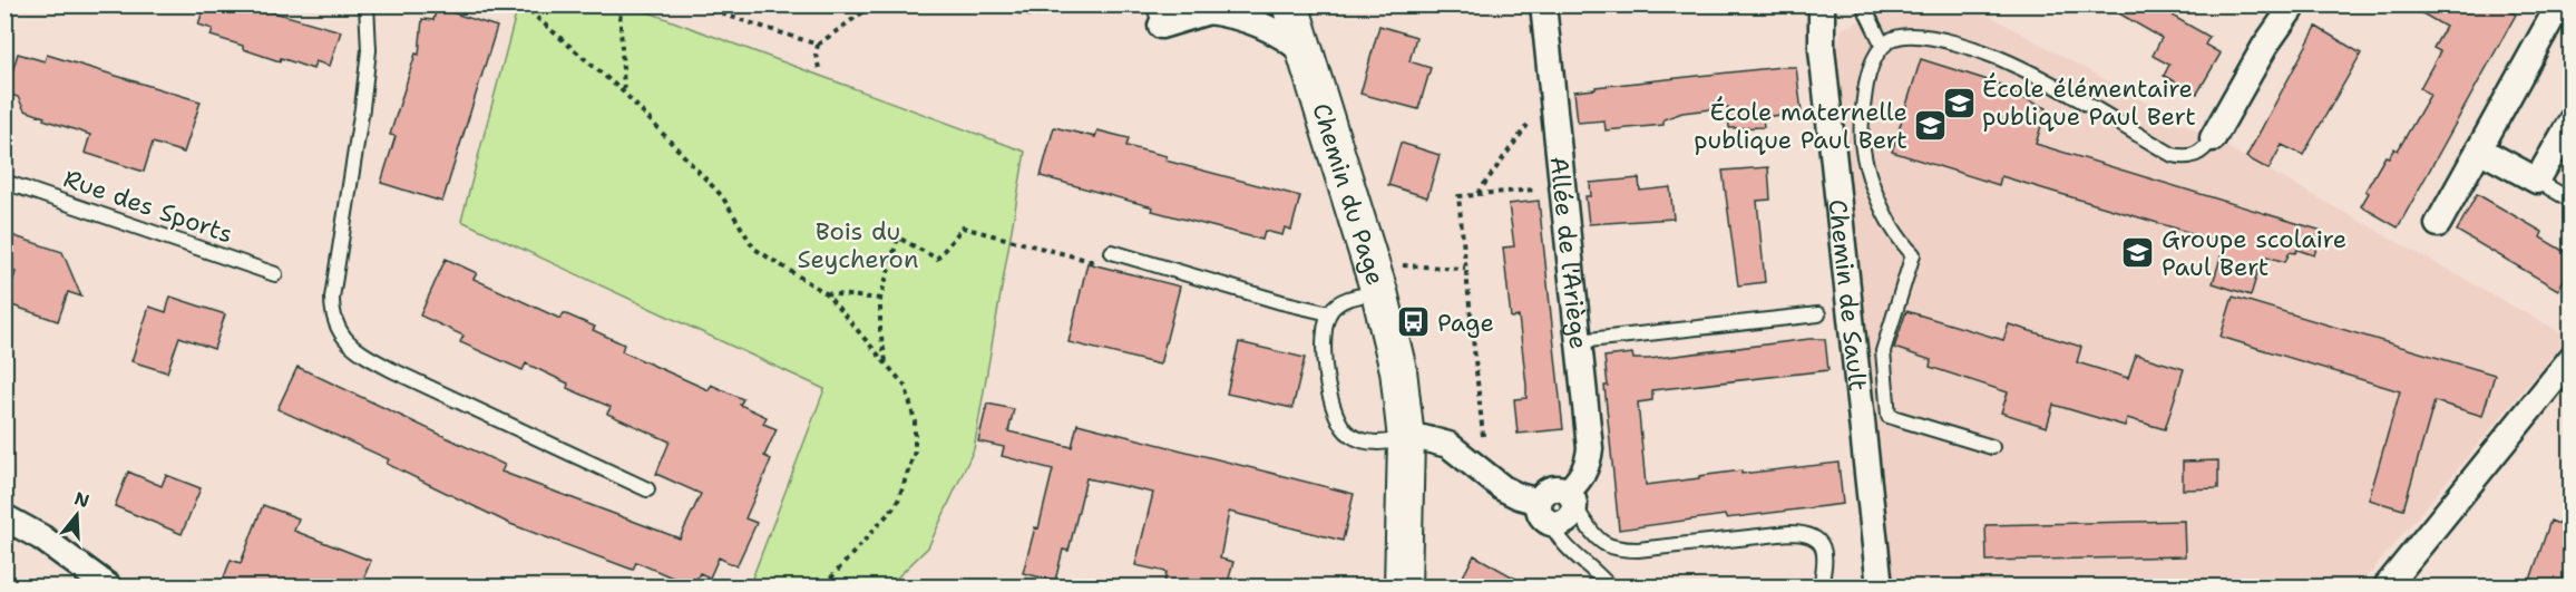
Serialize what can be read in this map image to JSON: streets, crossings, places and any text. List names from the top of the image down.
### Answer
{
  "streets": {
    "street": ["Chemin du Page", "Allée de l'Ariège", "Chemin de Sault"],
    "lane": ["Rue des Sports"]
  },
  "parks": ["Bois du Seycheron"],
  "places": {
    "school or university": ["École élémentaire publique Paul Bert", "École maternelle publique Paul Bert", "Groupe scolaire Paul Bert"],
    "bus stop": ["Page"]
  },
  "north": "top"
}
